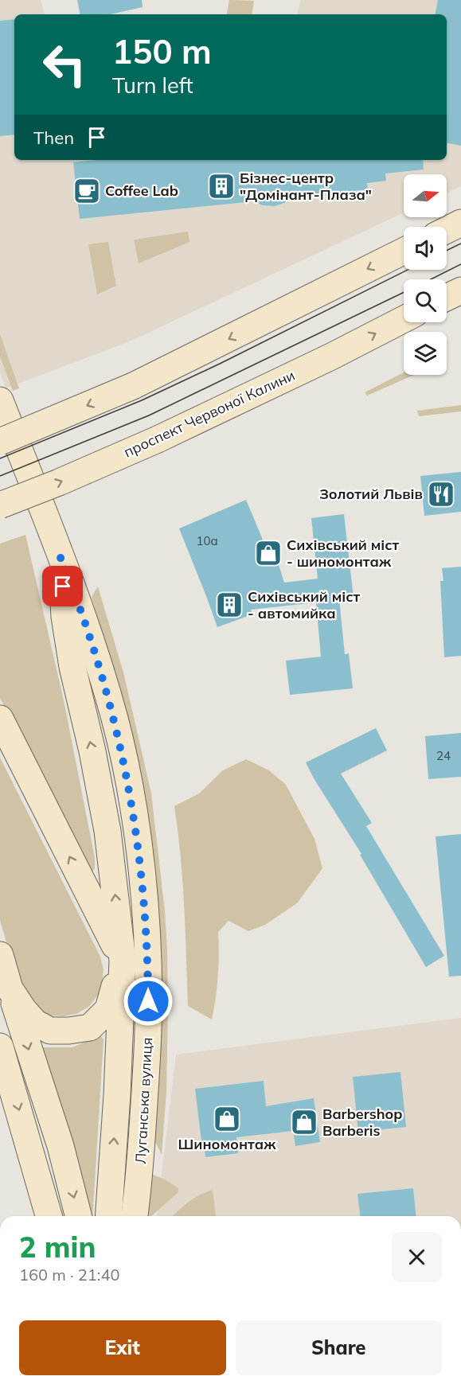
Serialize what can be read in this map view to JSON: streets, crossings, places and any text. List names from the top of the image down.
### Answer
{
  "streets": {
    "main road": ["проспект Червоної Калини", "Луганська вулиця"]
  },
  "places": {
    "building": ["Бізнес-центр \"Домінант-Плаза\"", "Сихівський міст - автомийка"],
    "cafe": ["Coffee Lab"],
    "restaurant": ["Золотий Львів"],
    "shop": ["Сихівський міст - шиномонтаж", "Шиномонтаж", "Barbershop Barberis"]
  },
  "house_numbers": ["10а", "24"],
  "north": "right",
  "page": {
    "turn": ["150 m", "Turn left"],
    "then": "Then",
    "heading": ["2 min", "160 m · 21:40"],
    "buttons": ["Exit", "Share"]
  }
}
